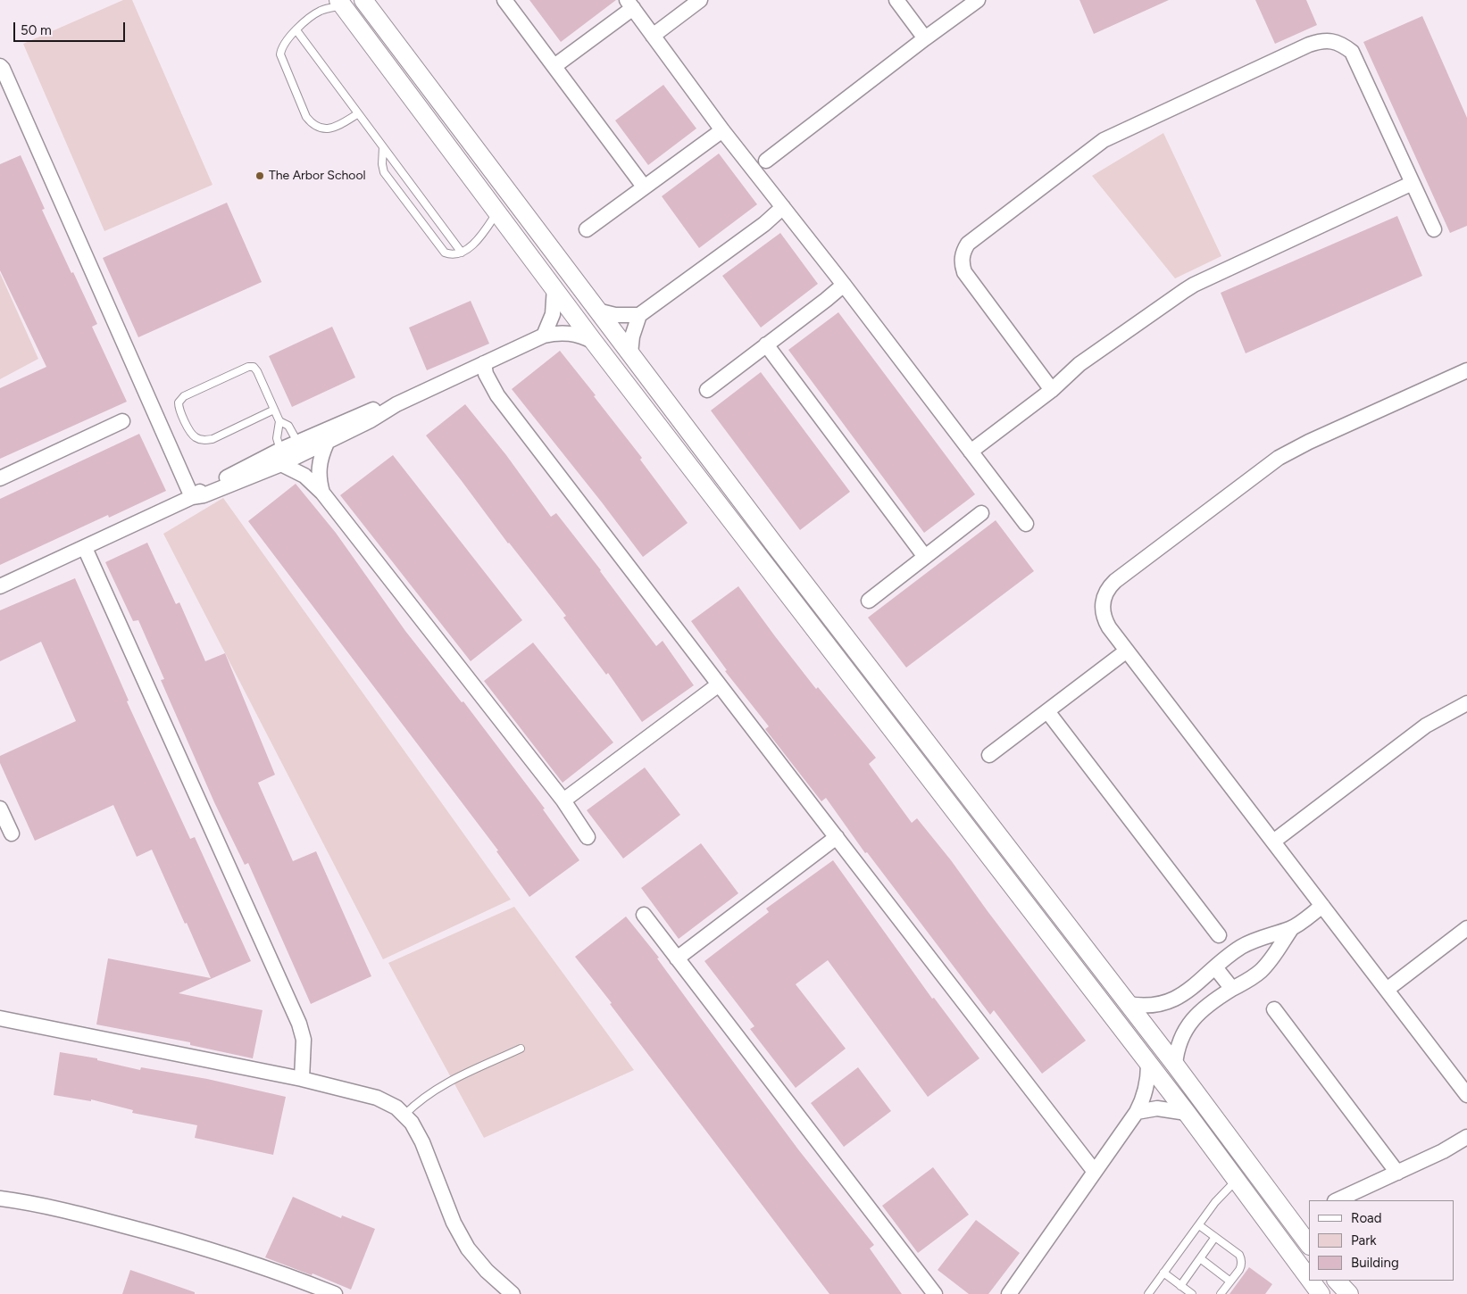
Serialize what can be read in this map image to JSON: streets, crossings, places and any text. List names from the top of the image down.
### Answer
{
  "places": ["The Arbor School"],
  "legend": ["Road", "Park", "Building"],
  "scale_bar": "50 m"
}
